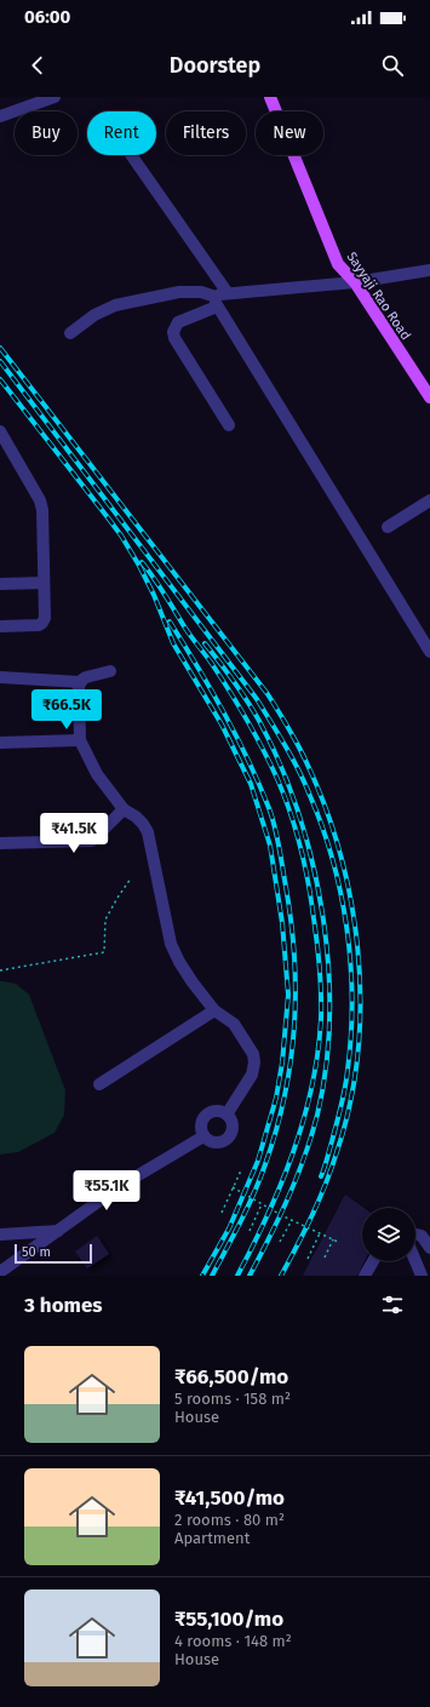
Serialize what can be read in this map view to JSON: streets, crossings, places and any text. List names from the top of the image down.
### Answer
{
  "streets": {
    "main road": ["Sayyaji Rao Road"]
  },
  "scale_bar": "50 m",
  "page": {
    "status": "06:00",
    "header": "Doorstep",
    "chip": [
      "Buy",
      "Rent",
      "Filters",
      "New"
    ],
    "price": ["₹66.5K", "₹41.5K", "₹55.1K"],
    "scale": "50 m",
    "heading": "3 homes",
    "list": [
      {
        "name": "₹66,500/mo",
        "note": "5 rooms · 158 m² · House"
      },
      {
        "name": "₹41,500/mo",
        "note": "2 rooms · 80 m² · Apartment"
      },
      {
        "name": "₹55,100/mo",
        "note": "4 rooms · 148 m² · House"
      }
    ]
  }
}
